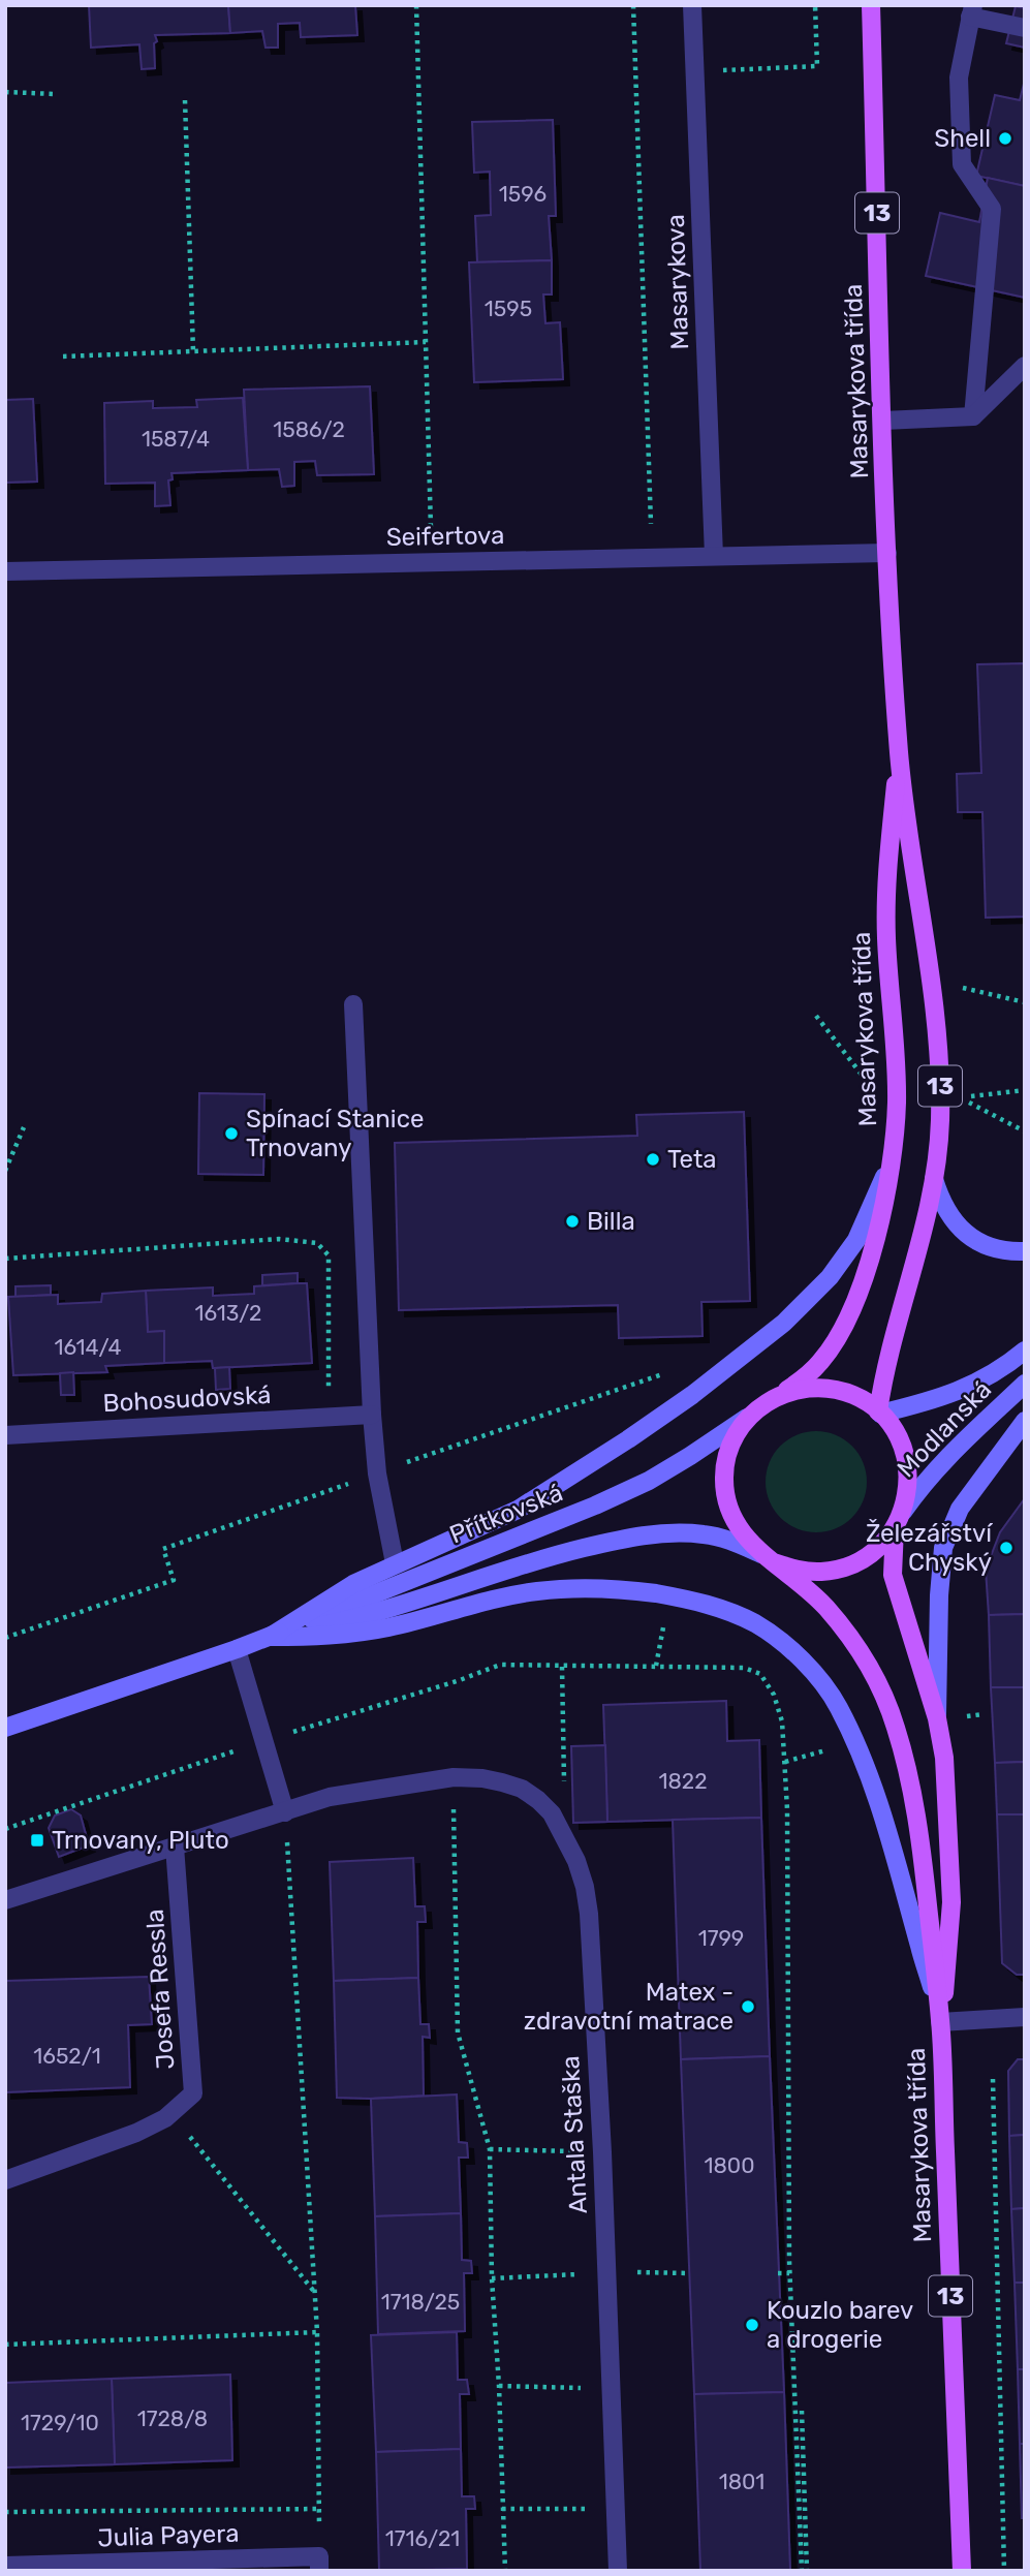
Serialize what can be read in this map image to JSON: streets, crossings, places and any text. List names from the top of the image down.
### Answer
{
  "streets": {
    "main road": ["13", "Masarykova třída"],
    "street": [
      "Masarykova",
      "Seifertova",
      "Bohosudovská",
      "Modlanská",
      "Přítkovská",
      "Josefa Ressla",
      "Antala Staška",
      "Julia Payera"
    ]
  },
  "crossings": [
    ["Masarykova", "Seifertova"],
    ["Masarykova třída", "Seifertova"],
    ["Masarykova třída", "Modlanská"],
    ["Masarykova třída", "Přítkovská"],
    ["Modlanská", "Přítkovská"]
  ],
  "places": {
    "other": [
      "Shell",
      "Spínací Stanice Trnovany",
      "Teta",
      "Billa",
      "Železářství Chyský",
      "Matex - zdravotní matrace",
      "Kouzlo barev a drogerie"
    ],
    "transit": ["Trnovany, Pluto"]
  },
  "house_numbers": [
    "1596",
    "1595",
    "1586/2",
    "1587/4",
    "1613/2",
    "1614/4",
    "1822",
    "1799",
    "1652/1",
    "1800",
    "1718/25",
    "1728/8",
    "1729/10",
    "1801",
    "1716/21"
  ]
}
